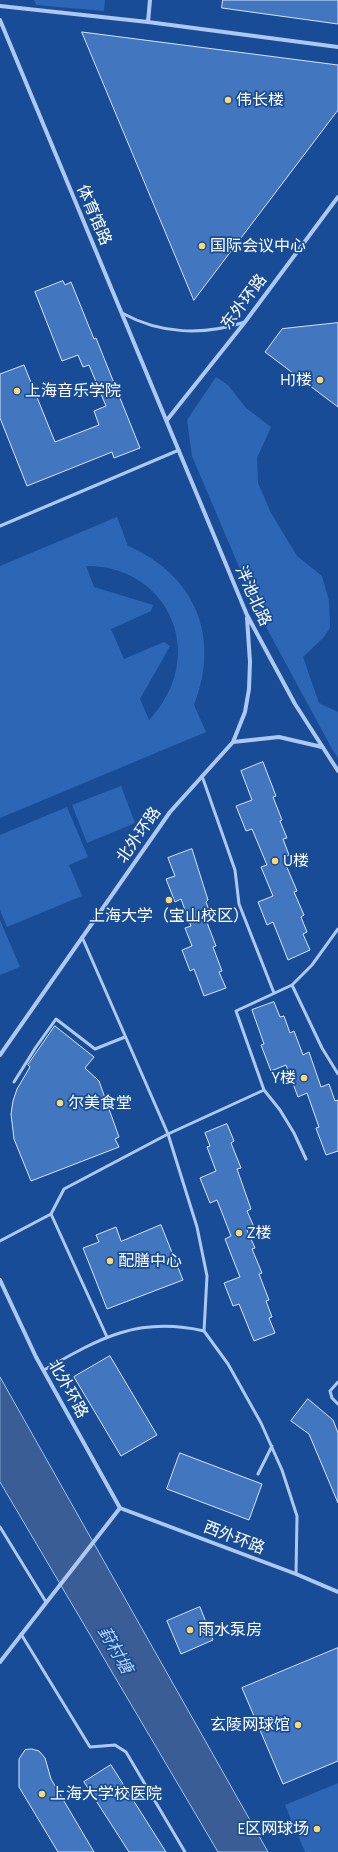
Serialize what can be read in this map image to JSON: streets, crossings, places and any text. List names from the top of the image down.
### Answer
{
  "streets": {
    "street": [
      "体育馆路",
      "东外环路",
      "泮池北路",
      "北外环路",
      "西外环路"
    ]
  },
  "crossings": [
    ["体育馆路", "东外环路"],
    ["体育馆路", "泮池北路"],
    ["东外环路", "泮池北路"],
    ["泮池北路", "北外环路"],
    ["北外环路", "西外环路"]
  ],
  "water": ["葑村塘"],
  "places": [
    "伟长楼",
    "国际会议中心",
    "HJ楼",
    "上海音乐学院",
    "U楼",
    "上海大学（宝山校区）",
    "Y楼",
    "尔美食堂",
    "Z楼",
    "配膳中心",
    "雨水泵房",
    "玄陵网球馆",
    "上海大学校医院",
    "E区网球场"
  ]
}
